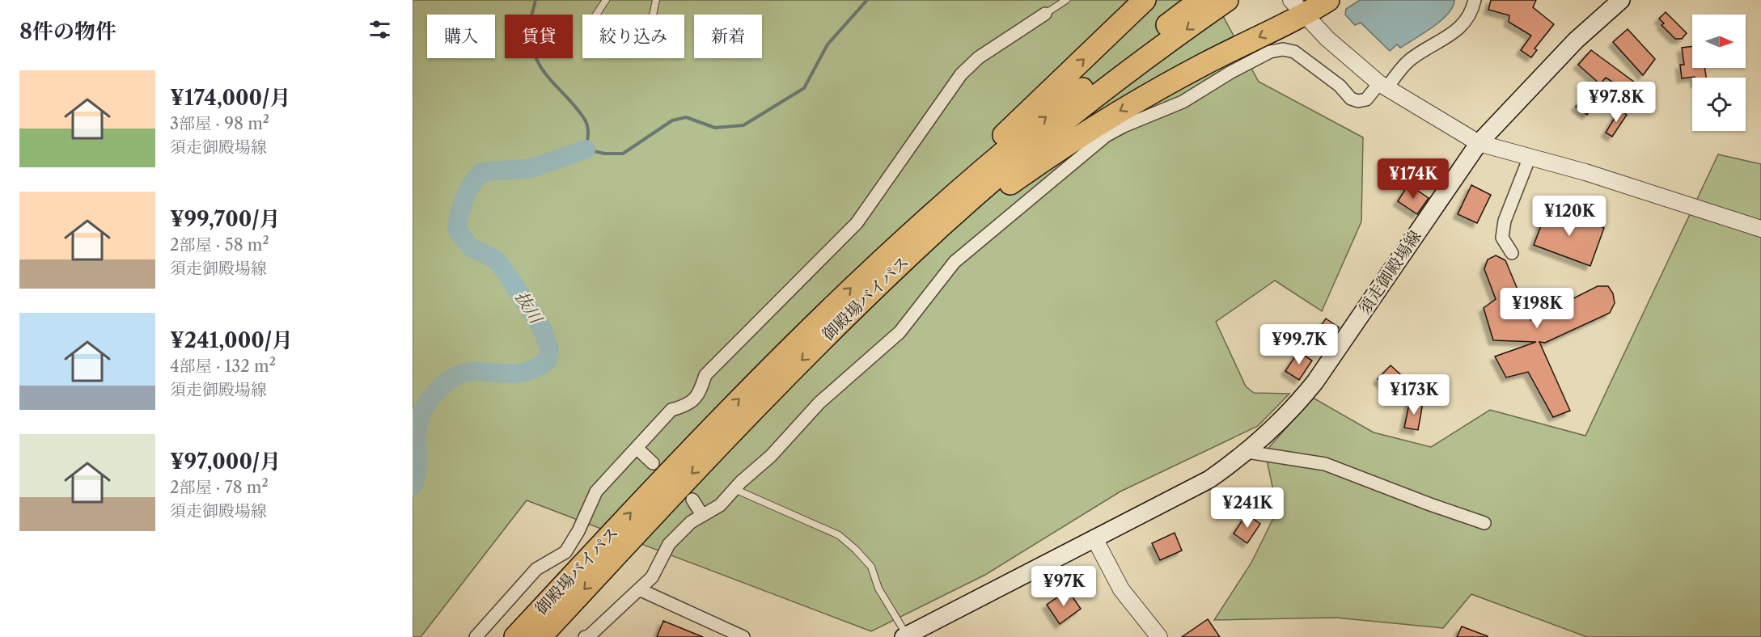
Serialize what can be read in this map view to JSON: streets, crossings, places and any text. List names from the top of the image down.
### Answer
{
  "streets": {
    "highway": ["御殿場バイパス"],
    "main road": ["須走御殿場線"]
  },
  "water": ["抜川"],
  "north": "right",
  "page": {
    "heading": "8件の物件",
    "chip": [
      "購入",
      "賃貸",
      "絞り込み",
      "新着"
    ],
    "list": [
      {
        "name": "¥174,000/月",
        "note": "3部屋 · 98 m² · 須走御殿場線"
      },
      {
        "name": "¥99,700/月",
        "note": "2部屋 · 58 m² · 須走御殿場線"
      },
      {
        "name": "¥241,000/月",
        "note": "4部屋 · 132 m² · 須走御殿場線"
      },
      {
        "name": "¥97,000/月",
        "note": "2部屋 · 78 m² · 須走御殿場線"
      }
    ],
    "price": [
      "¥97.8K",
      "¥174K",
      "¥120K",
      "¥198K",
      "¥99.7K",
      "¥173K",
      "¥241K",
      "¥97K"
    ]
  }
}
